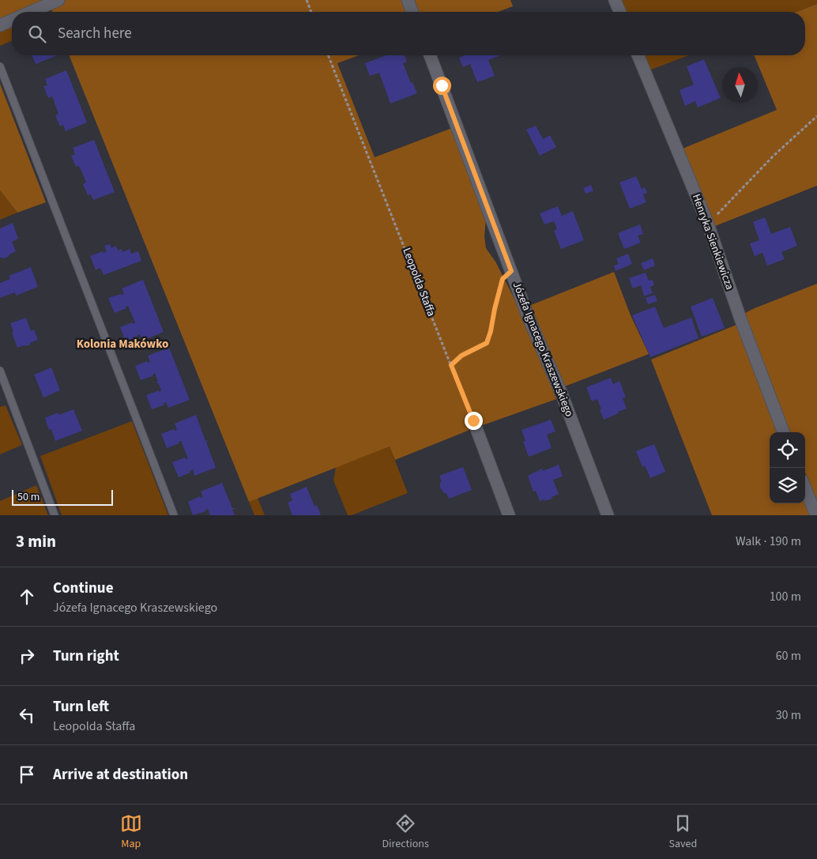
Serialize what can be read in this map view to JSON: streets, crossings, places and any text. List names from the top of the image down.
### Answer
{
  "streets": {
    "street": ["Henryka Sienkiewicza", "Józefa Ignacego Kraszewskiego"],
    "path": ["Leopolda Staffa"]
  },
  "districts": ["Kolonia Makówko"],
  "scale_bar": "50 m",
  "north": "top",
  "page": {
    "search": "Search here",
    "scale": "50 m",
    "heading": ["3 min", "Walk · 190 m"],
    "list": [
      ["Continue", "Józefa Ignacego Kraszewskiego", "100 m"],
      ["Turn right", "60 m"],
      ["Turn left", "Leopolda Staffa", "30 m"],
      "Arrive at destination"
    ],
    "nav": ["Map", "Directions", "Saved"]
  }
}
